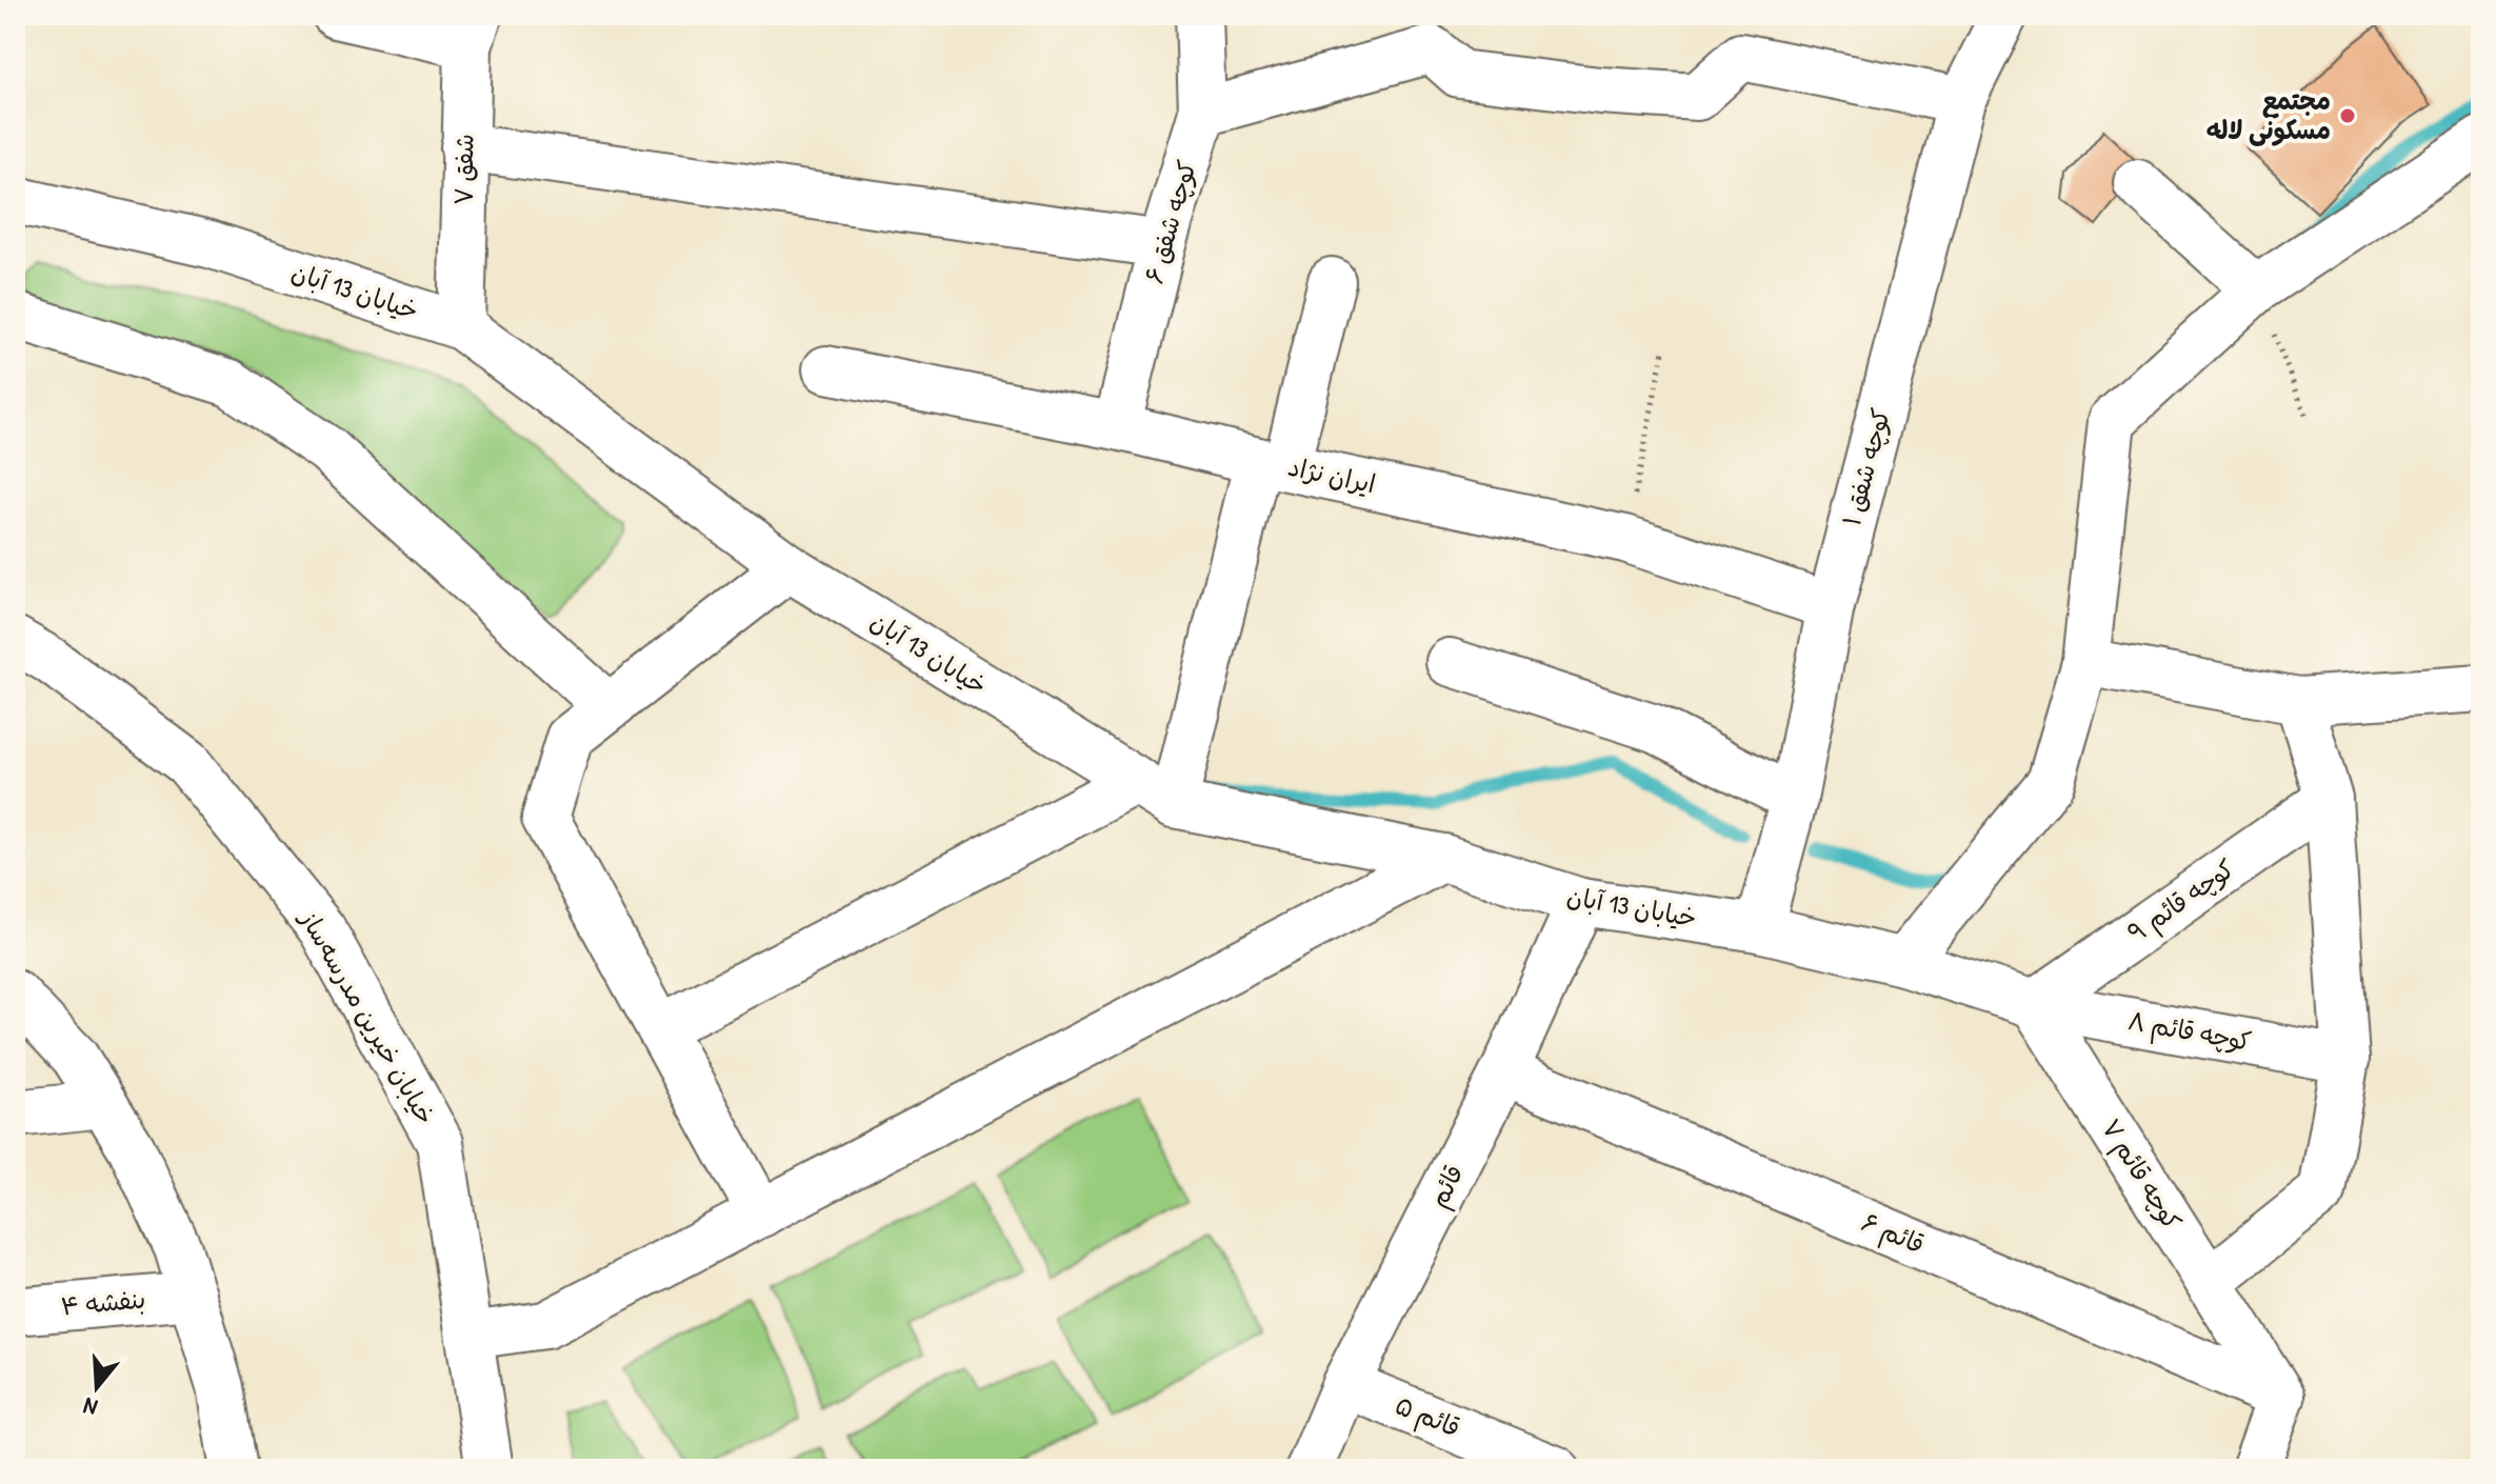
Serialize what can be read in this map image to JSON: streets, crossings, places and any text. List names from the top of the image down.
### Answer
{
  "streets": {
    "street": [
      "شفق ۷",
      "کوچه شفق ۶",
      "خیابان 13 آبان",
      "کوچه شفق ۱",
      "ایران نژاد",
      "کوچه قائم ۹",
      "خیابان خیرین مدرسه‌ساز",
      "کوچه قائم ۸",
      "کوچه قائم ۷",
      "قائم",
      "قائم ۶",
      "بنفشه ۴",
      "قائم ۵"
    ]
  },
  "crossings": [
    ["شفق ۷", "خیابان 13 آبان"],
    ["کوچه شفق ۶", "ایران نژاد"],
    ["خیابان 13 آبان", "کوچه شفق ۱"],
    ["خیابان 13 آبان", "قائم"],
    ["کوچه شفق ۱", "ایران نژاد"],
    ["کوچه قائم ۹", "کوچه قائم ۸"],
    ["کوچه قائم ۹", "کوچه قائم ۷"],
    ["کوچه قائم ۸", "کوچه قائم ۷"],
    ["کوچه قائم ۷", "قائم ۶"],
    ["قائم", "قائم ۶"],
    ["قائم", "قائم ۵"]
  ],
  "places": ["مجتمع مسکونی لاله"],
  "north": "bottom"
}
